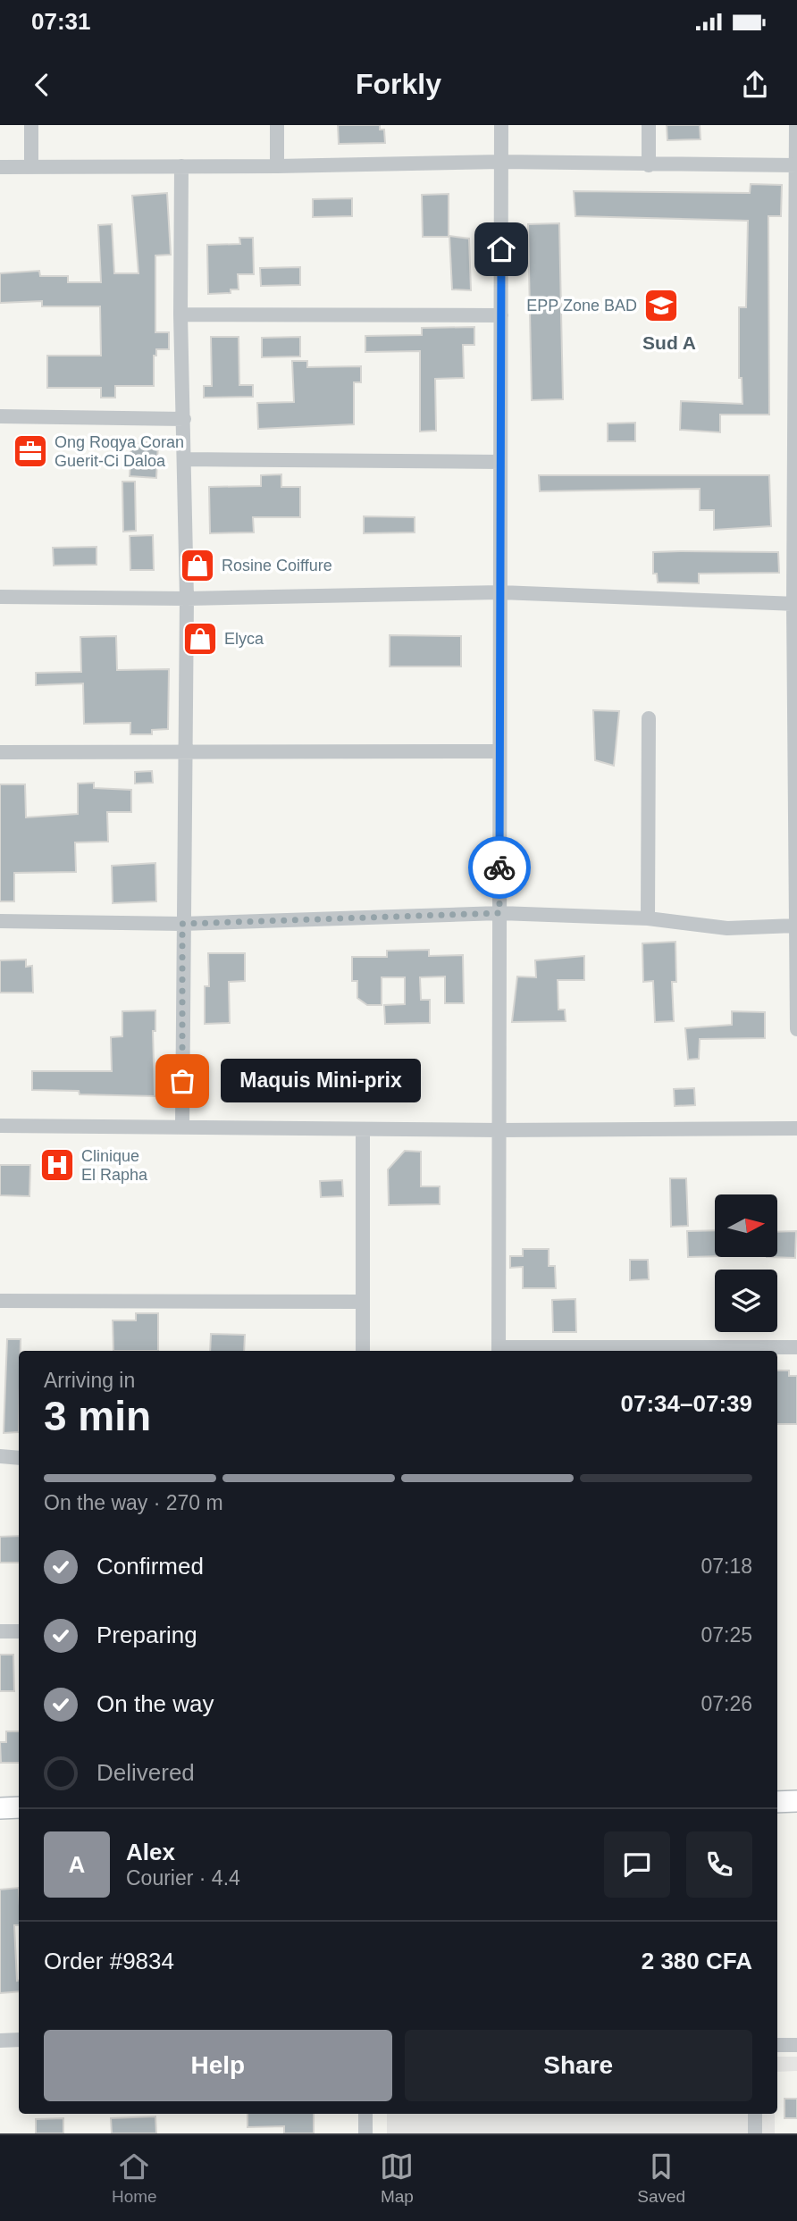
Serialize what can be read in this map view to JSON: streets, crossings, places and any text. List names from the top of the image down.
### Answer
{
  "districts": ["Sud A"],
  "places": {
    "school or university": ["EPP Zone BAD"],
    "office": ["Ong Roqya Coran Guerit-Ci Daloa"],
    "shop": ["Rosine Coiffure", "Elyca"],
    "other": ["Maquis Mini-prix"],
    "hospital": ["Clinique El Rapha"]
  },
  "north": "right",
  "page": {
    "status": "07:31",
    "header": "Forkly",
    "bubble": "Maquis Mini-prix",
    "heading": ["3 min", "Arriving in", "07:34–07:39"],
    "panel": [
      "Alex",
      "Courier · 4.4",
      "Order #9834",
      "2 380 CFA"
    ],
    "bar": "On the way · 270 m",
    "list": [
      ["Confirmed", "07:18"],
      ["Preparing", "07:25"],
      ["On the way", "07:26"],
      "Delivered"
    ],
    "round": "A",
    "buttons": ["Help", "Share"],
    "tabs": ["Home", "Map", "Saved"]
  }
}
